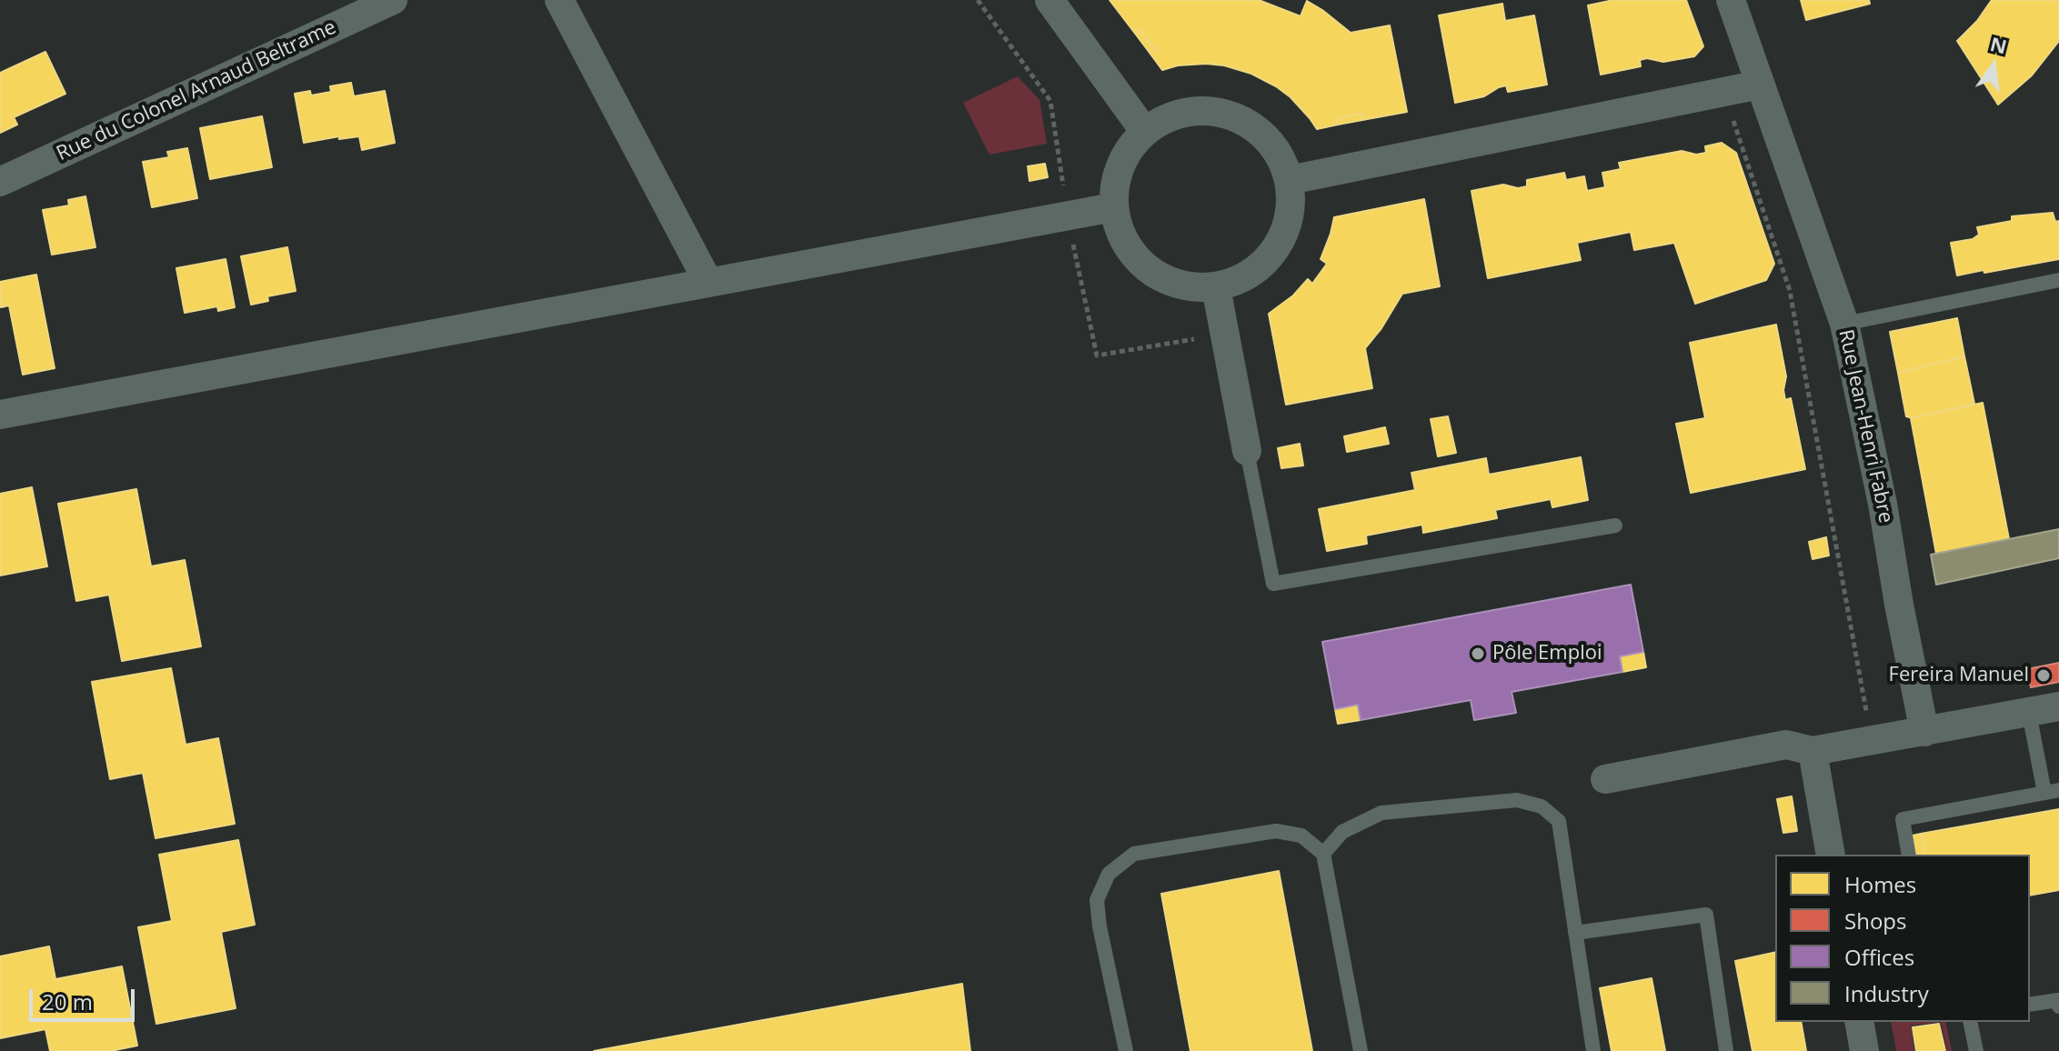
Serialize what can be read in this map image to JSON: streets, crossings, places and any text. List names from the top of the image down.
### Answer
{
  "streets": {
    "street": ["Rue du Colonel Arnaud Beltrame", "Rue Jean-Henri Fabre"]
  },
  "places": ["Pôle Emploi", "Fereira Manuel"],
  "legend": [
    "Homes",
    "Shops",
    "Offices",
    "Industry"
  ],
  "scale_bar": "20 m",
  "north": "top"
}
